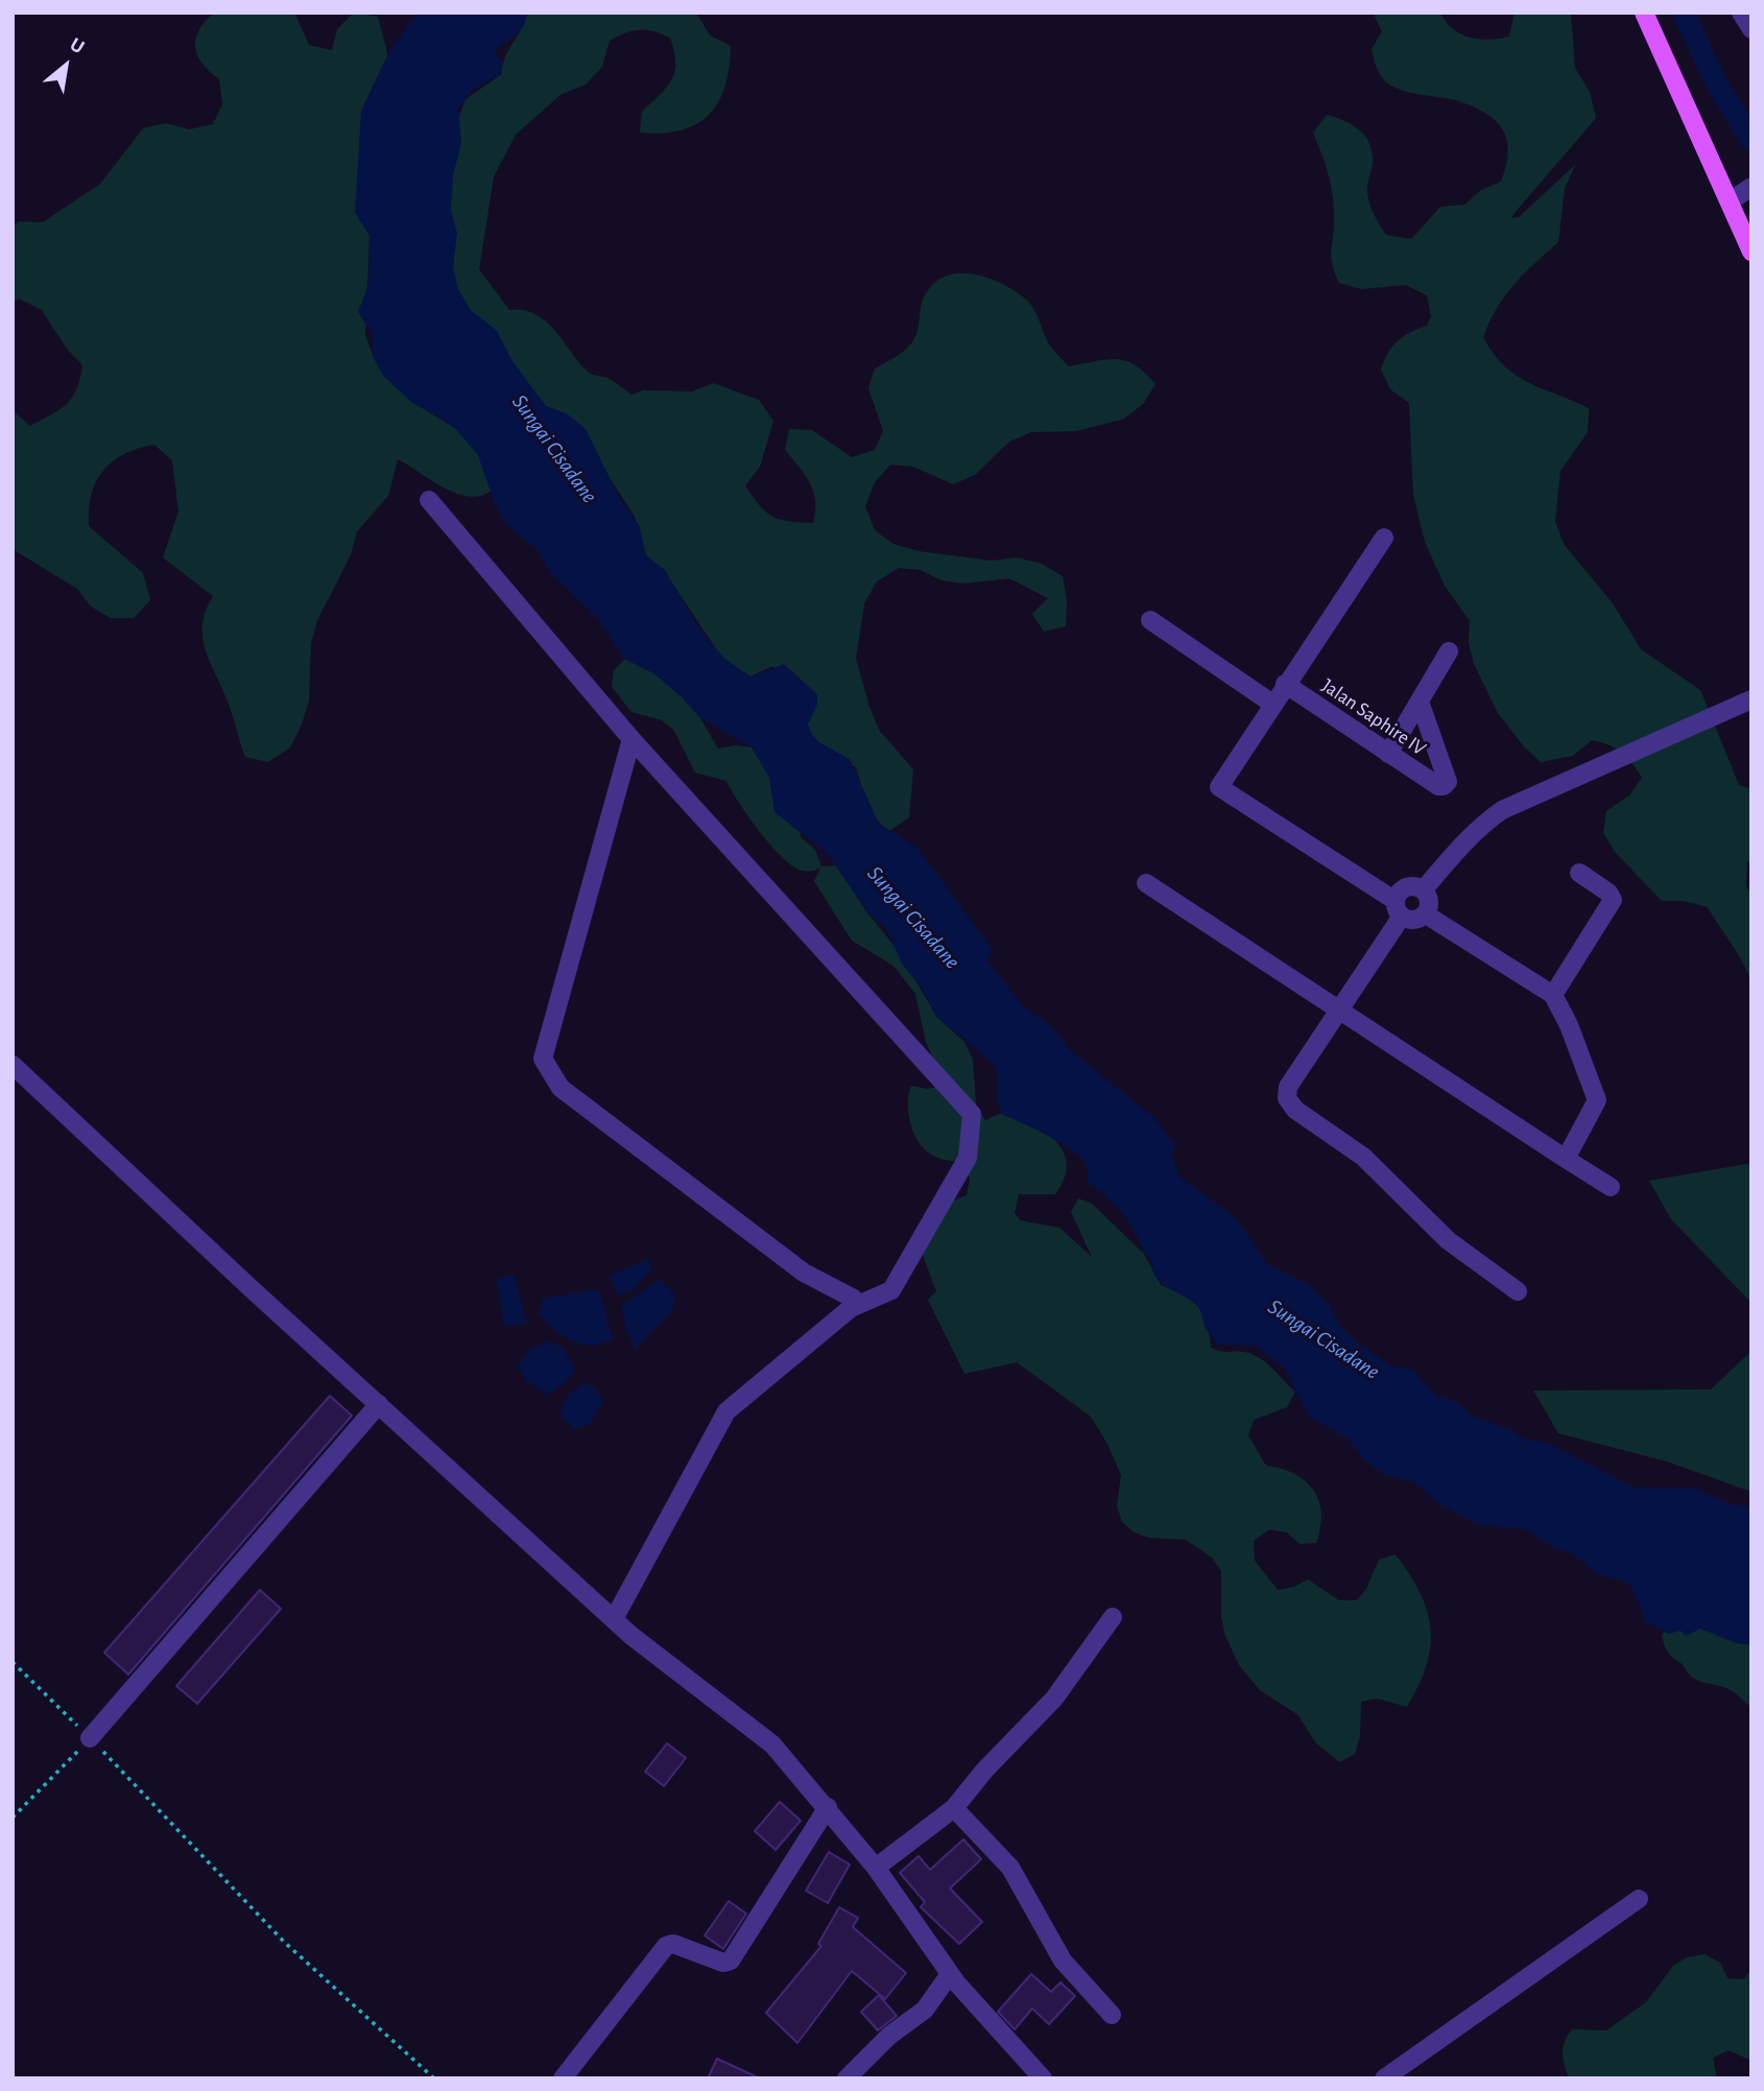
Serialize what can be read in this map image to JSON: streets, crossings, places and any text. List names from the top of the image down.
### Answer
{
  "streets": {
    "street": ["Jalan Saphire IV"]
  },
  "water": ["Sungai Cisadane"],
  "north": "top right"
}
